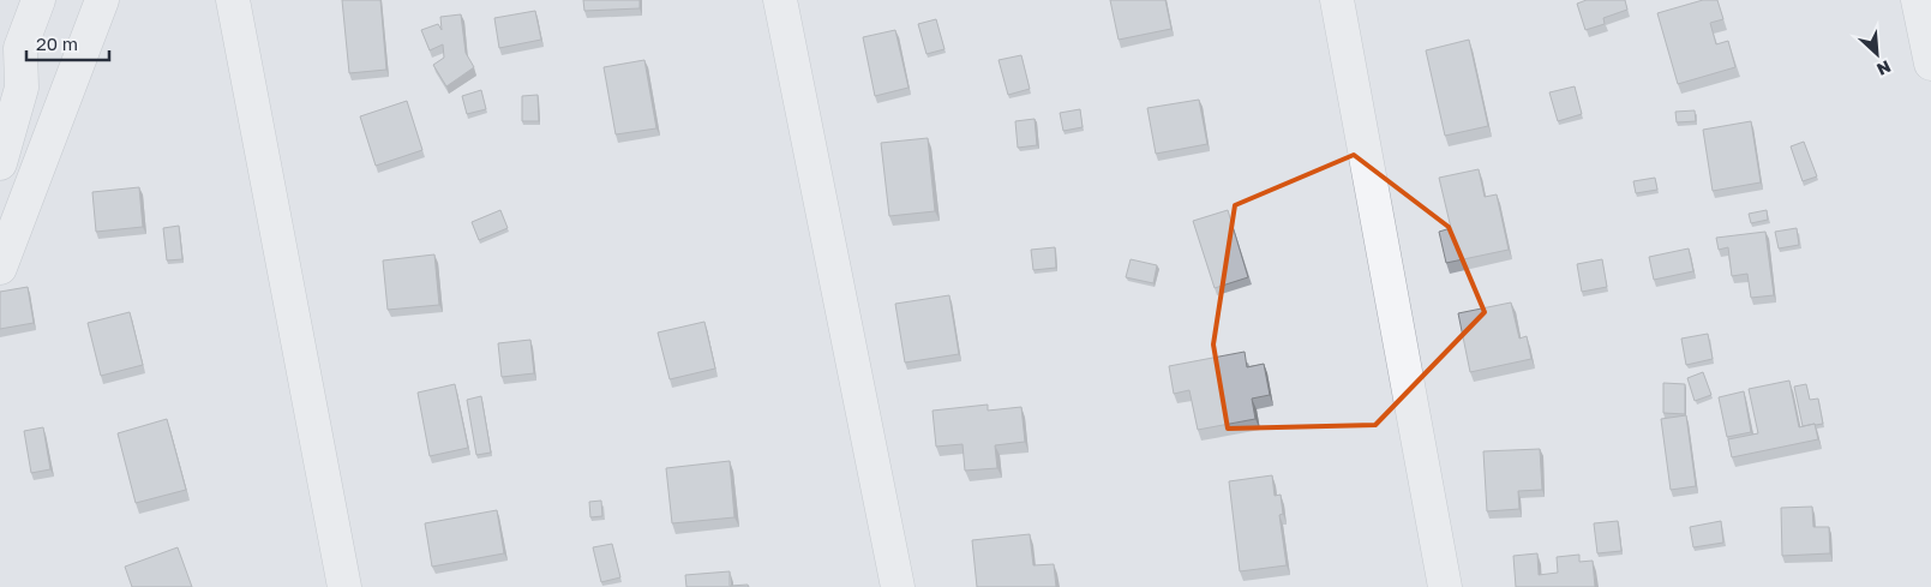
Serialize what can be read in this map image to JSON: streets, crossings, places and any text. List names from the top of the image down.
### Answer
{
  "scale_bar": "20 m",
  "north": "bottom right"
}
